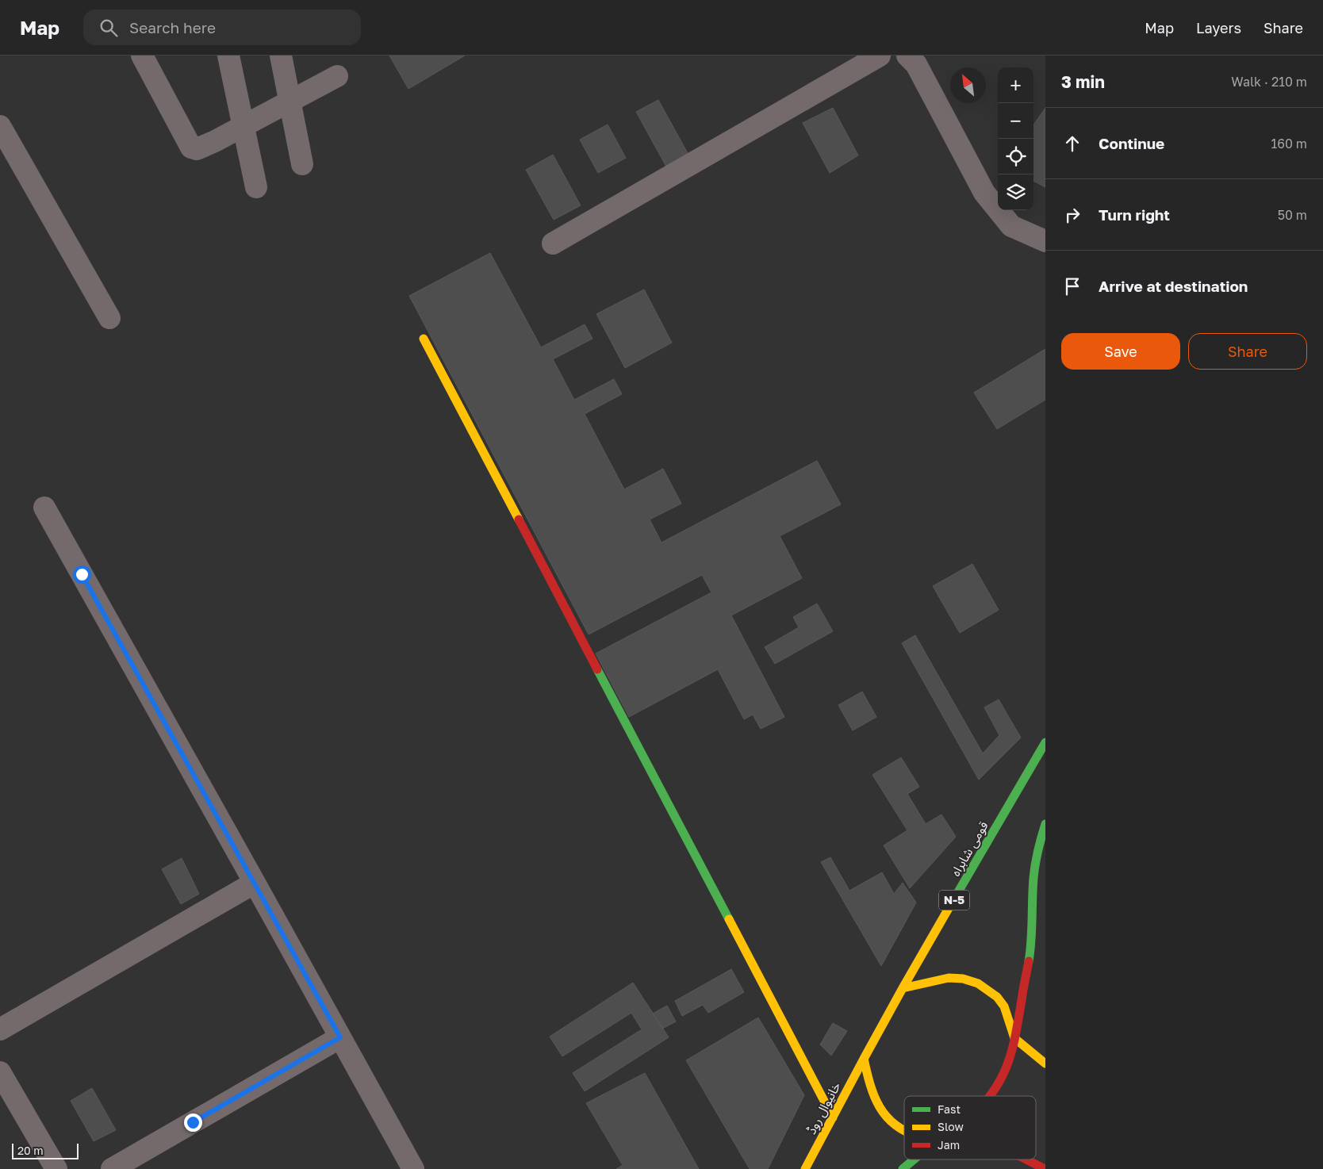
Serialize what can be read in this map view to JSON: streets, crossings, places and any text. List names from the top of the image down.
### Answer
{
  "streets": {
    "main road": ["قومی شاہراہ", "N-5", "خانیوال روڈ"]
  },
  "crossings": [
    ["قومی شاہراہ", "خانیوال روڈ"]
  ],
  "legend": ["Fast", "Slow", "Jam"],
  "scale_bar": "20 m",
  "north": "top left",
  "page": {
    "header": "Map",
    "search": "Search here",
    "nav": ["Map", "Layers", "Share"],
    "heading": ["3 min", "Walk · 210 m"],
    "map_buttons": ["+", "−"],
    "list": [
      ["Continue", "160 m"],
      ["Turn right", "50 m"],
      "Arrive at destination"
    ],
    "buttons": ["Save", "Share"],
    "scale": "20 m"
  }
}
